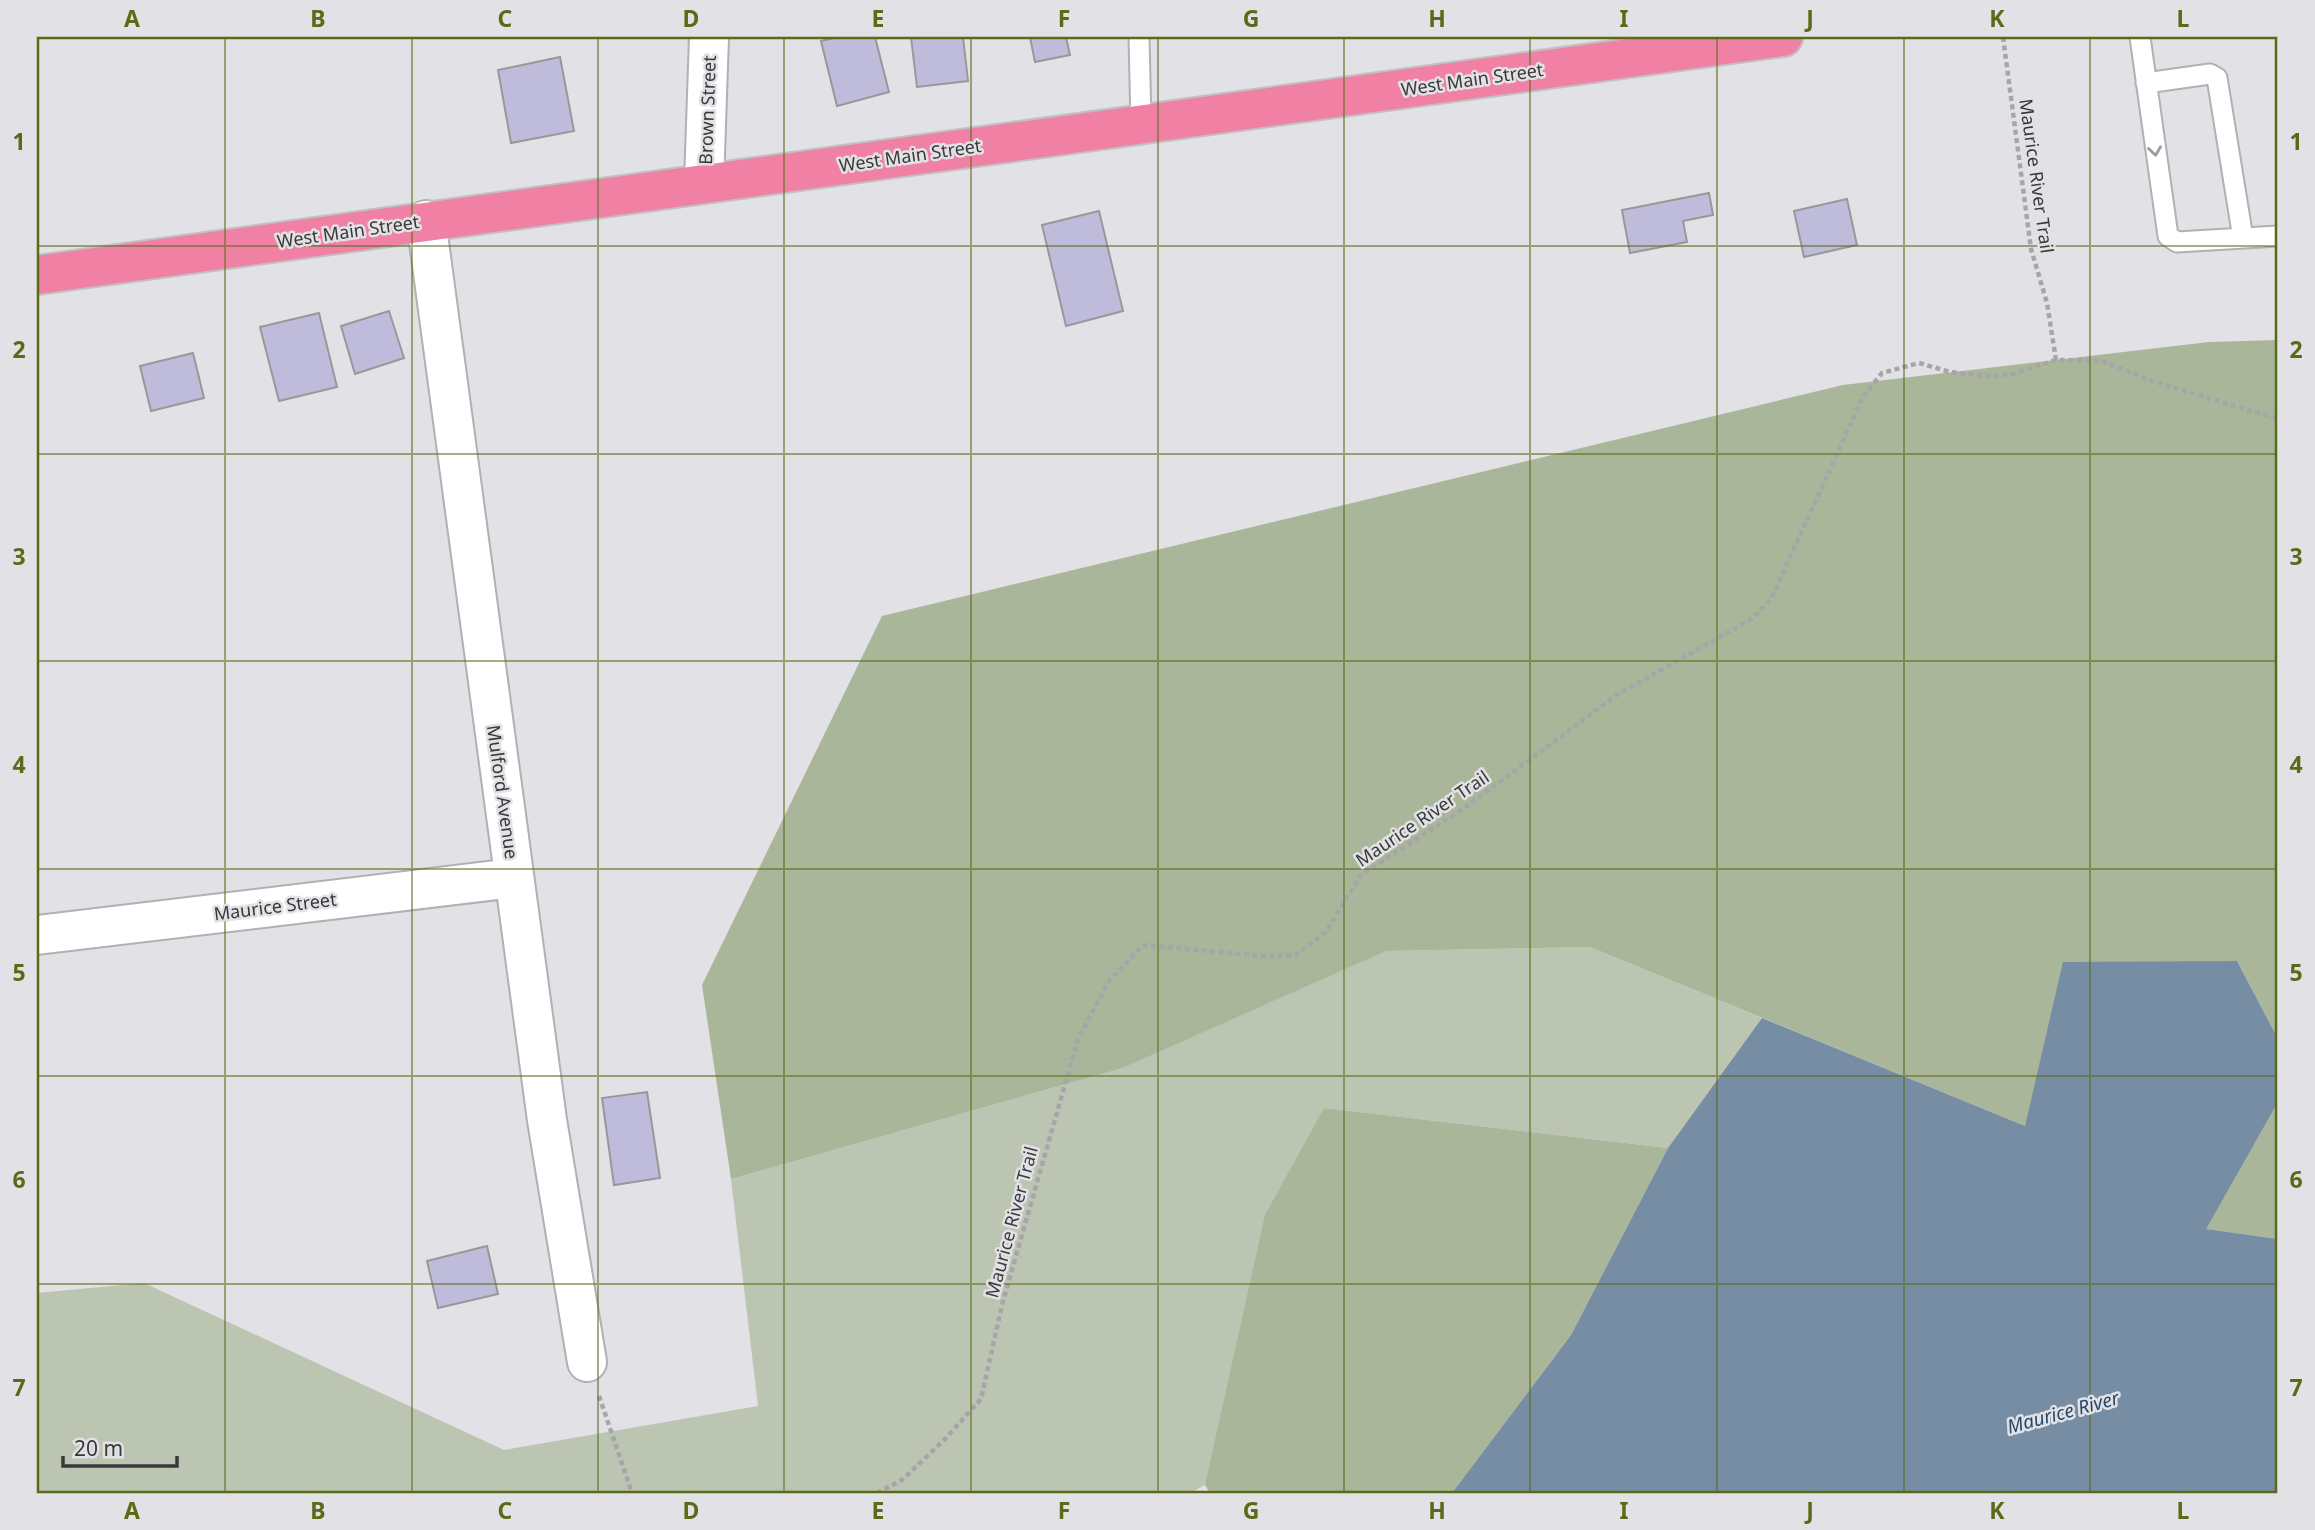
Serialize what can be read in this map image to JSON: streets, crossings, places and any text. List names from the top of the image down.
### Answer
{
  "streets": {
    "highway": ["West Main Street"],
    "street": ["Brown Street", "Mulford Avenue", "Maurice Street"],
    "path": ["Maurice River Trail"]
  },
  "crossings": [
    ["West Main Street", "Brown Street"],
    ["West Main Street", "Mulford Avenue"],
    ["Mulford Avenue", "Maurice Street"]
  ],
  "water": ["Maurice River"],
  "scale_bar": "20 m",
  "grid": {
    "columns": [
      "A",
      "B",
      "C",
      "D",
      "E",
      "F",
      "G",
      "H",
      "I",
      "J",
      "K",
      "L"
    ],
    "rows": [
      "1",
      "2",
      "3",
      "4",
      "5",
      "6",
      "7"
    ]
  }
}
